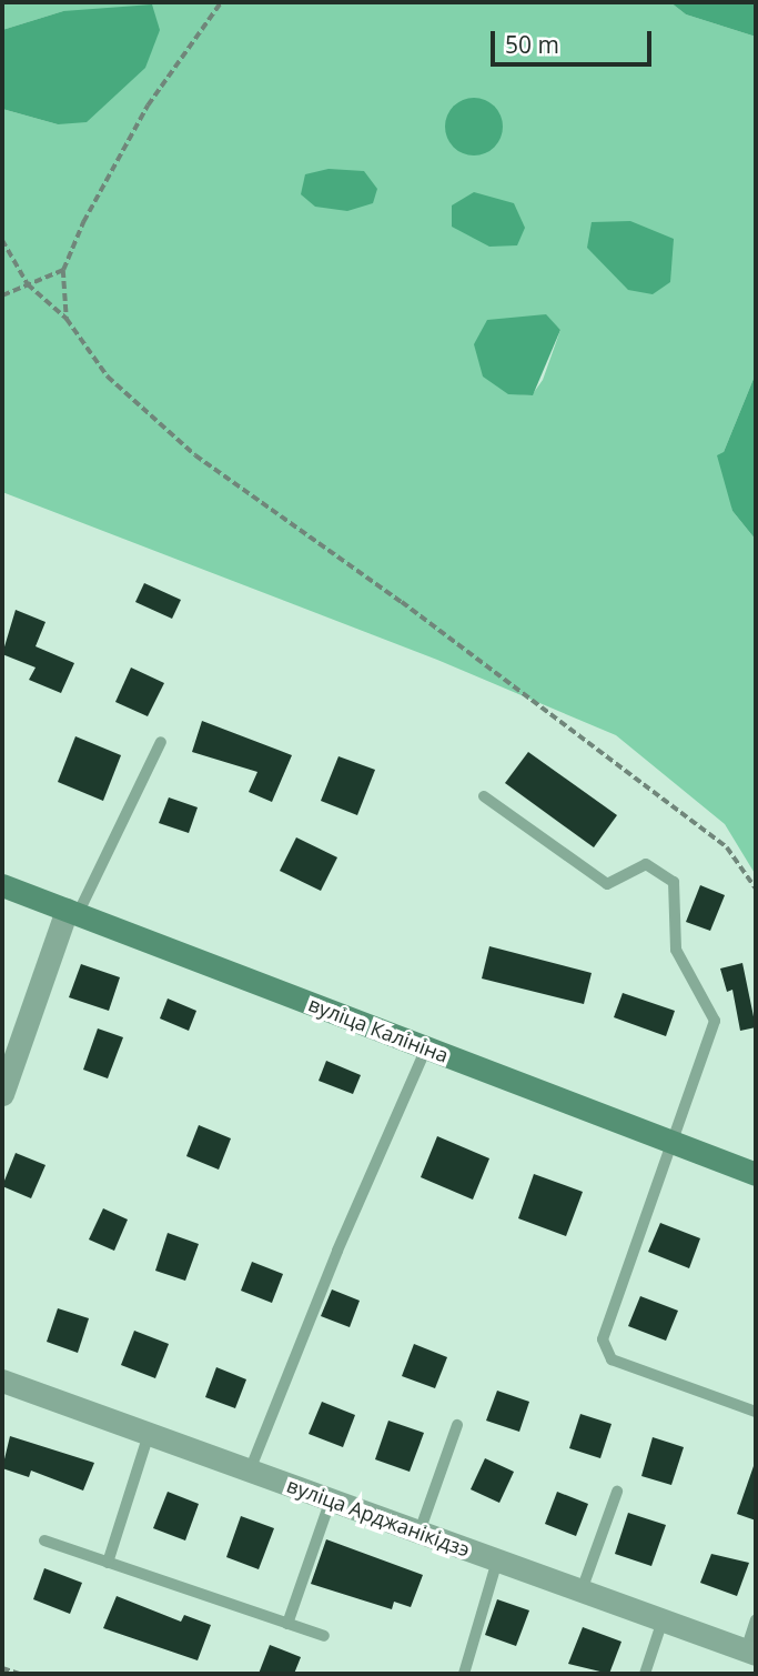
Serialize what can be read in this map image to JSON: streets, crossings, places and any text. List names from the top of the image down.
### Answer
{
  "streets": {
    "street": ["вуліца Калініна", "вуліца Арджанікідзэ"]
  },
  "scale_bar": "50 m"
}
